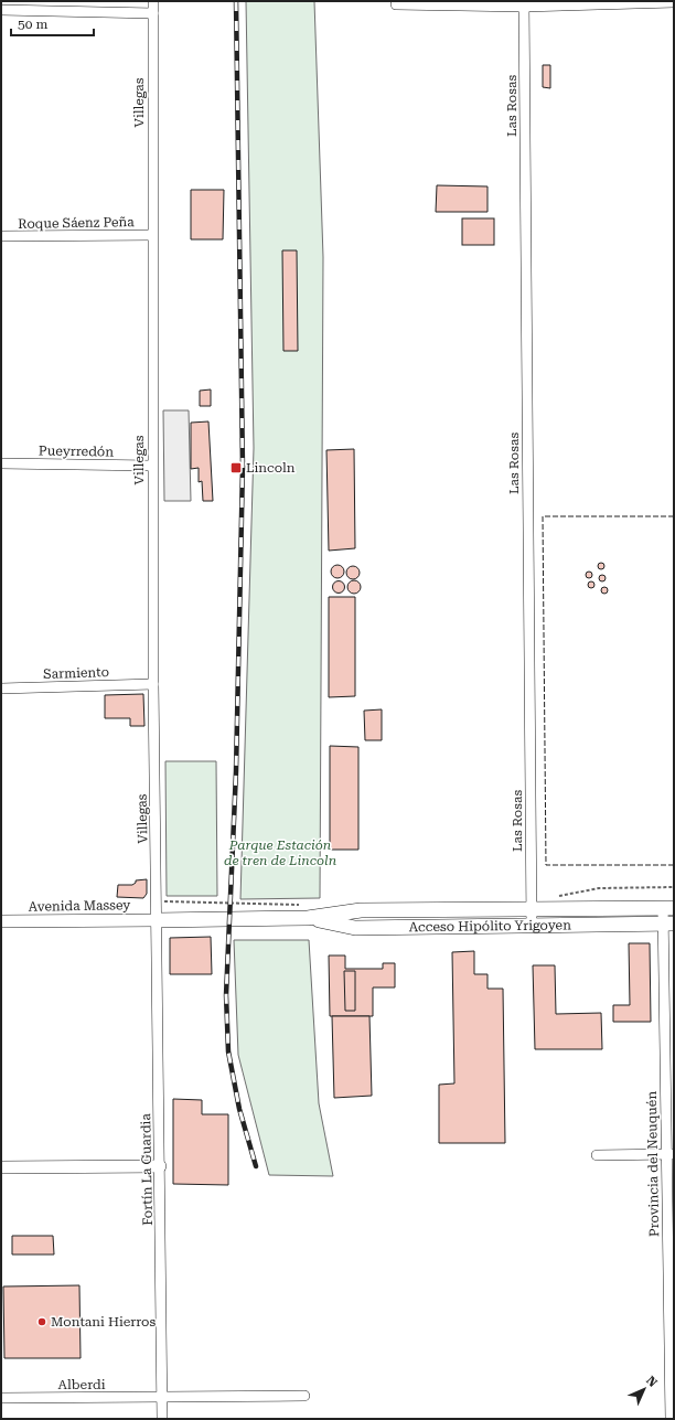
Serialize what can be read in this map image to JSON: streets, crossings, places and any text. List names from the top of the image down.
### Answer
{
  "streets": {
    "main road": ["Acceso Hipólito Yrigoyen"],
    "street": [
      "Villegas",
      "Las Rosas",
      "Roque Sáenz Peña",
      "Pueyrredón",
      "Sarmiento",
      "Avenida Massey",
      "Provincia del Neuquén",
      "Fortín La Guardia",
      "Alberdi"
    ]
  },
  "crossings": [
    ["Villegas", "Roque Sáenz Peña"],
    ["Villegas", "Pueyrredón"],
    ["Villegas", "Sarmiento"],
    ["Villegas", "Avenida Massey"],
    ["Villegas", "Acceso Hipólito Yrigoyen"],
    ["Villegas", "Fortín La Guardia"],
    ["Las Rosas", "Acceso Hipólito Yrigoyen"],
    ["Avenida Massey", "Acceso Hipólito Yrigoyen"],
    ["Avenida Massey", "Fortín La Guardia"],
    ["Acceso Hipólito Yrigoyen", "Provincia del Neuquén"],
    ["Acceso Hipólito Yrigoyen", "Fortín La Guardia"],
    ["Fortín La Guardia", "Alberdi"]
  ],
  "parks": ["Parque Estación de tren de Lincoln"],
  "places": {
    "transit": ["Lincoln"],
    "other": ["Montani Hierros"]
  },
  "scale_bar": "50 m",
  "north": "top right"
}
